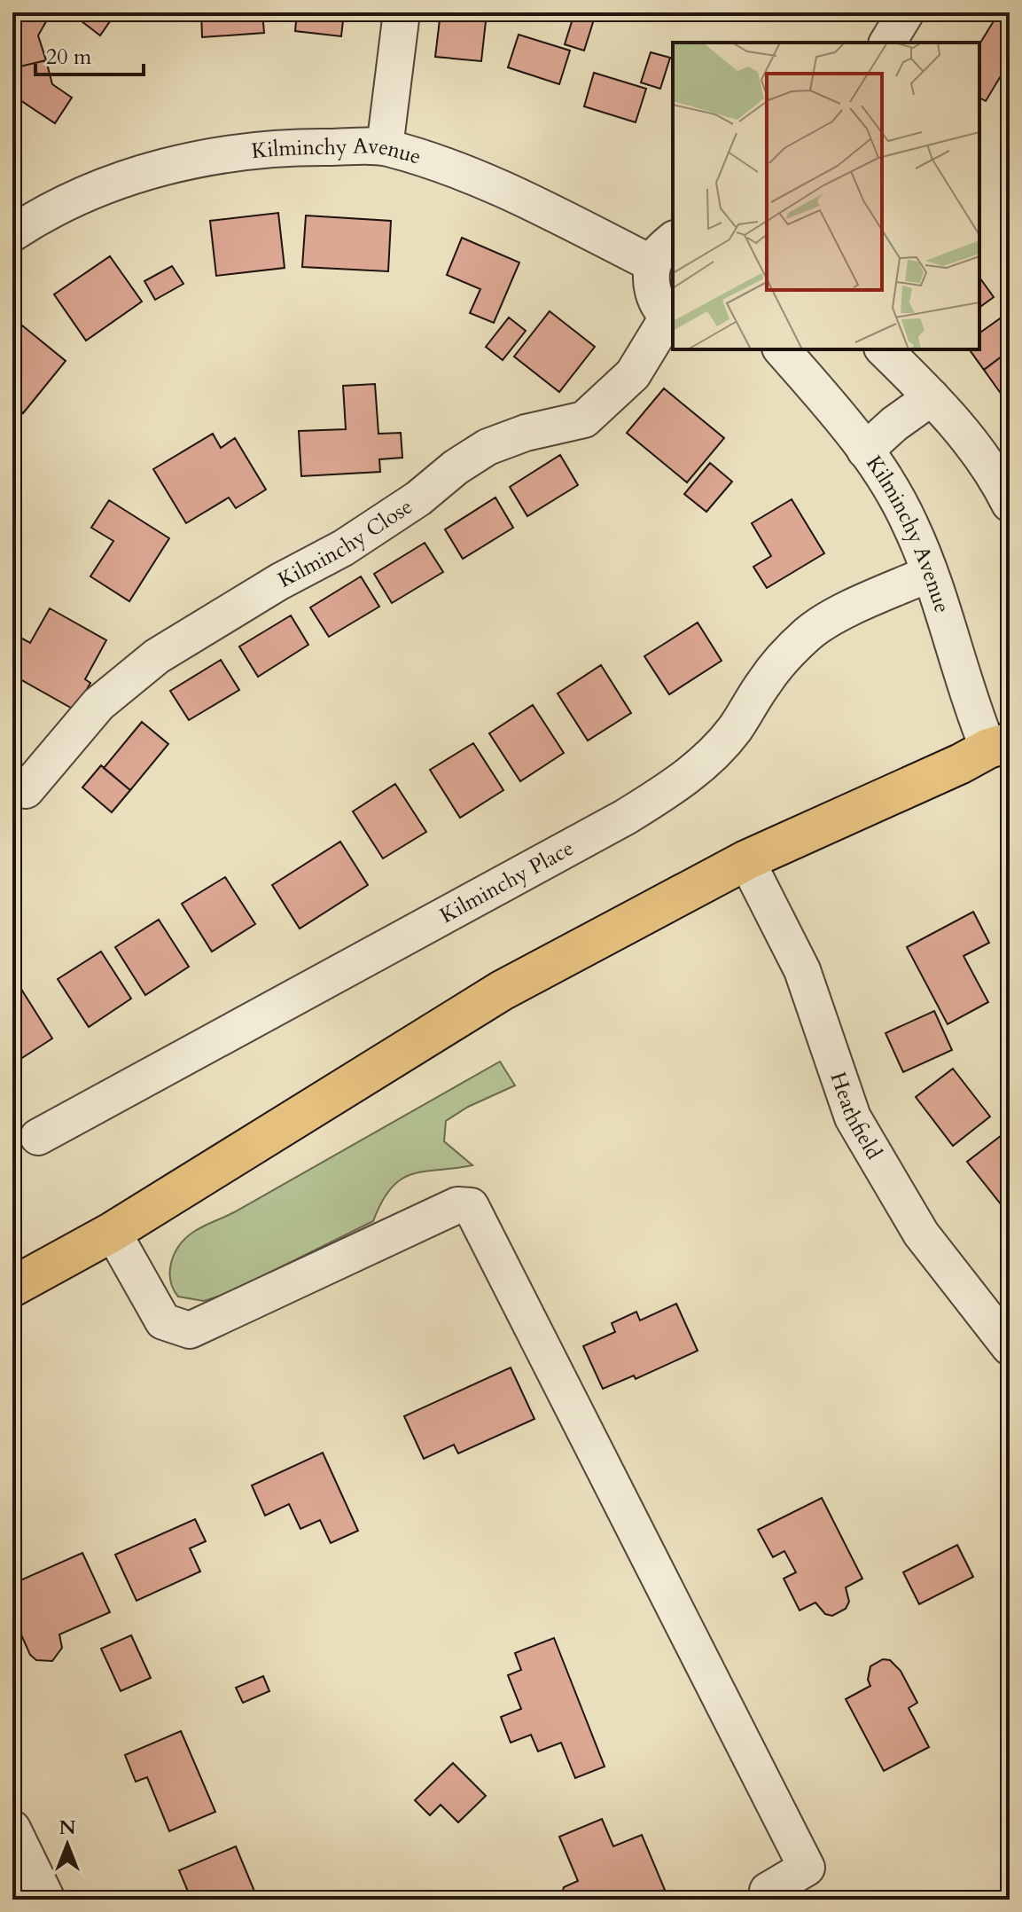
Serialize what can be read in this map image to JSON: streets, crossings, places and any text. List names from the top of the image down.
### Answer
{
  "streets": {
    "street": [
      "Kilminchy Avenue",
      "Kilminchy Close",
      "Kilminchy Place",
      "Heathfield"
    ]
  },
  "crossings": [
    ["Kilminchy Avenue", "Kilminchy Place"]
  ],
  "scale_bar": "20 m",
  "north": "top"
}
